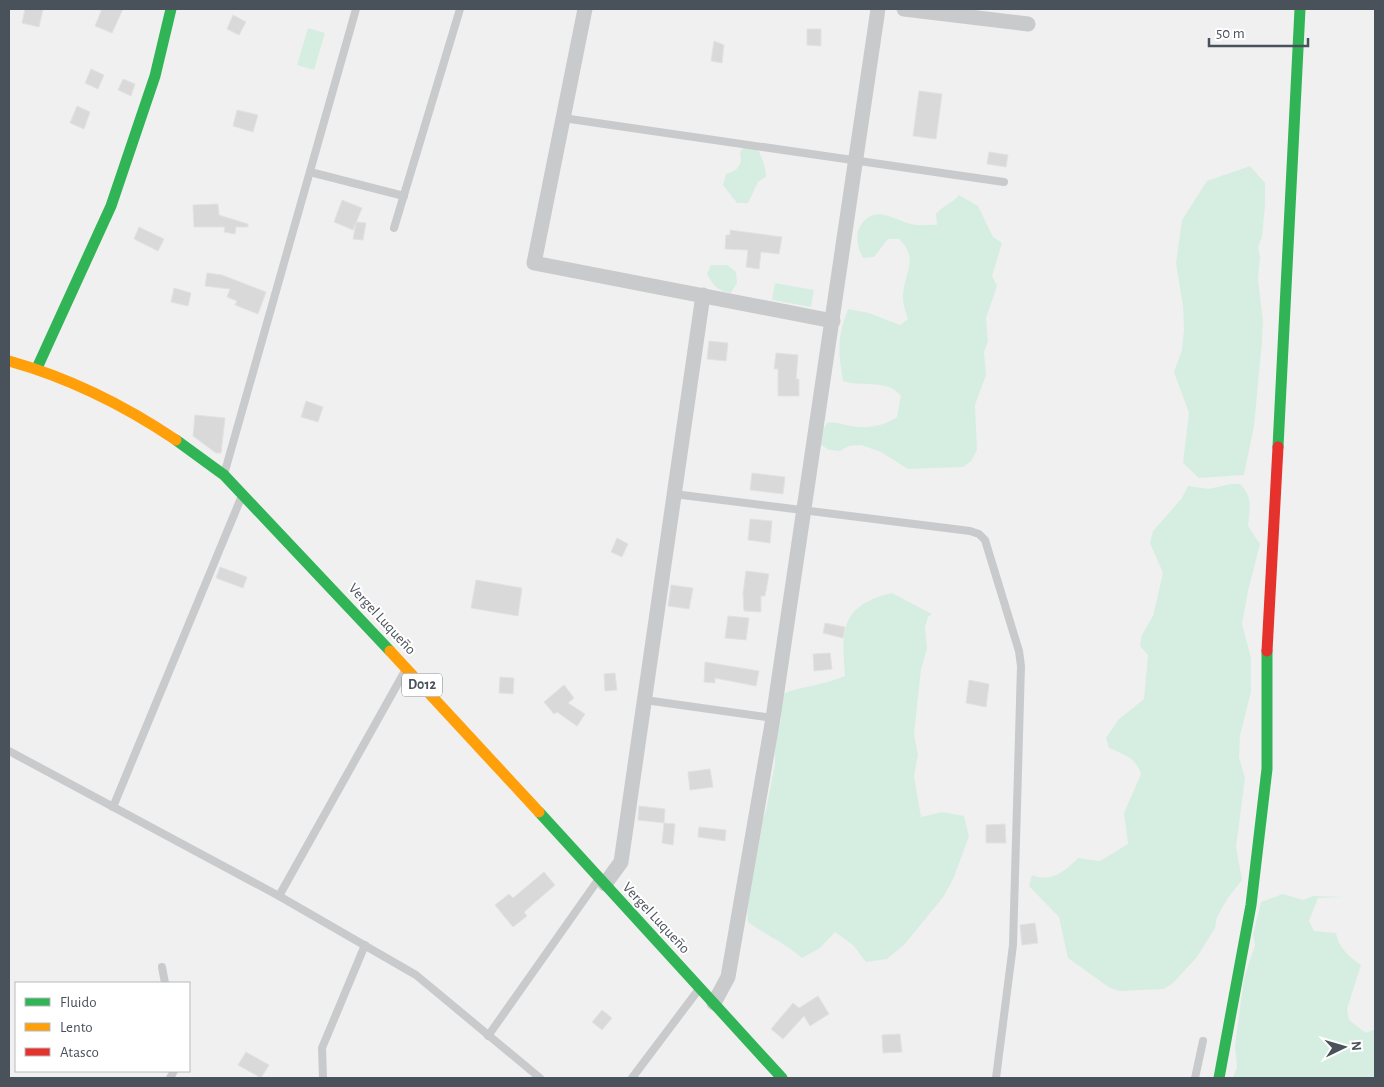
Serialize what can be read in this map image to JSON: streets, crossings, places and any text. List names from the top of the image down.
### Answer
{
  "streets": {
    "street": ["Vergel Luqueño", "D012"]
  },
  "legend": ["Fluido", "Lento", "Atasco"],
  "scale_bar": "50 m",
  "north": "right"
}
